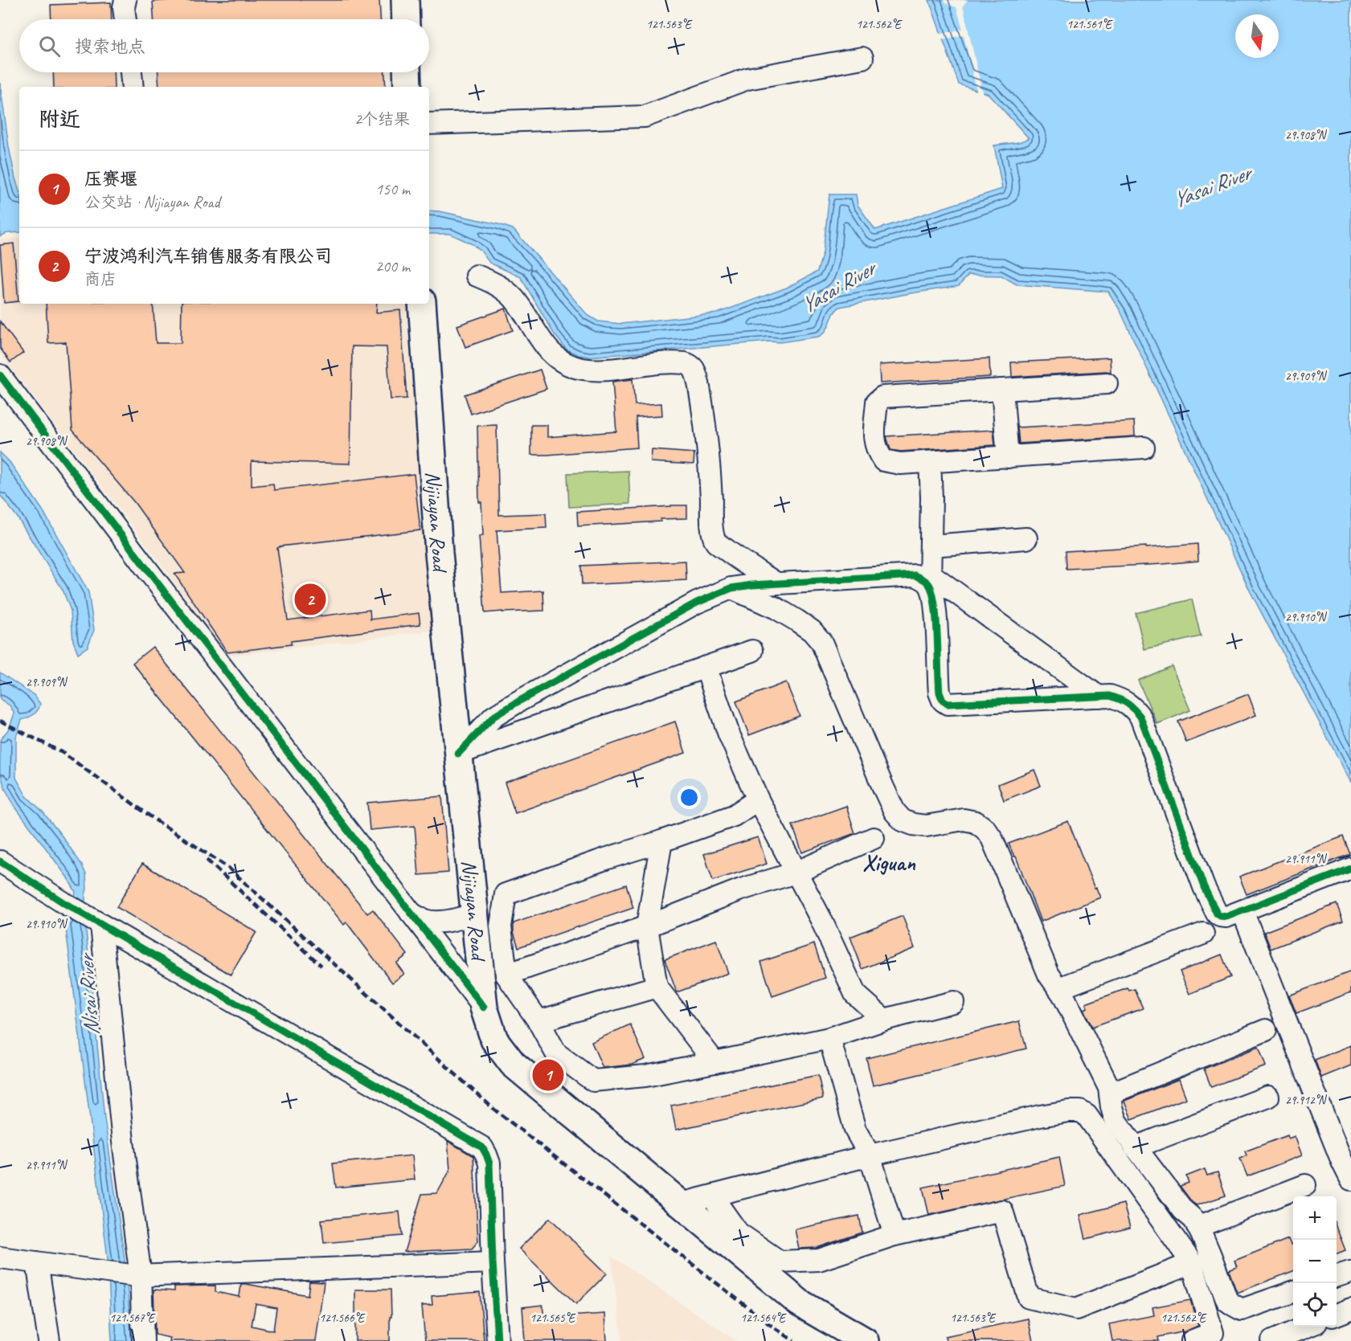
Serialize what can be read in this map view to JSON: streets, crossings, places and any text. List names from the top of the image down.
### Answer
{
  "streets": {
    "main road": ["Nijiayan Road"]
  },
  "districts": ["Xiguan"],
  "water": ["Yasai River", "Nisai River"],
  "north": "bottom",
  "page": {
    "search": "搜索地点",
    "heading": ["附近", "2个结果"],
    "list": [
      {
        "mark": "1",
        "name": "压赛堰",
        "note": "公交站 · Nijiayan Road",
        "value": "150 m"
      },
      {
        "mark": "2",
        "name": "宁波鸿利汽车销售服务有限公司",
        "note": "商店",
        "value": "200 m"
      }
    ],
    "pins": ["2", "1"],
    "map_buttons": ["+", "−"]
  },
  "coordinates": [
    "121.563°E",
    "121.562°E",
    "121.561°E",
    "29.908°N",
    "29.909°N",
    "29.910°N",
    "29.911°N",
    "29.912°N",
    "121.567°E",
    "121.566°E",
    "121.565°E",
    "121.564°E"
  ]
}
